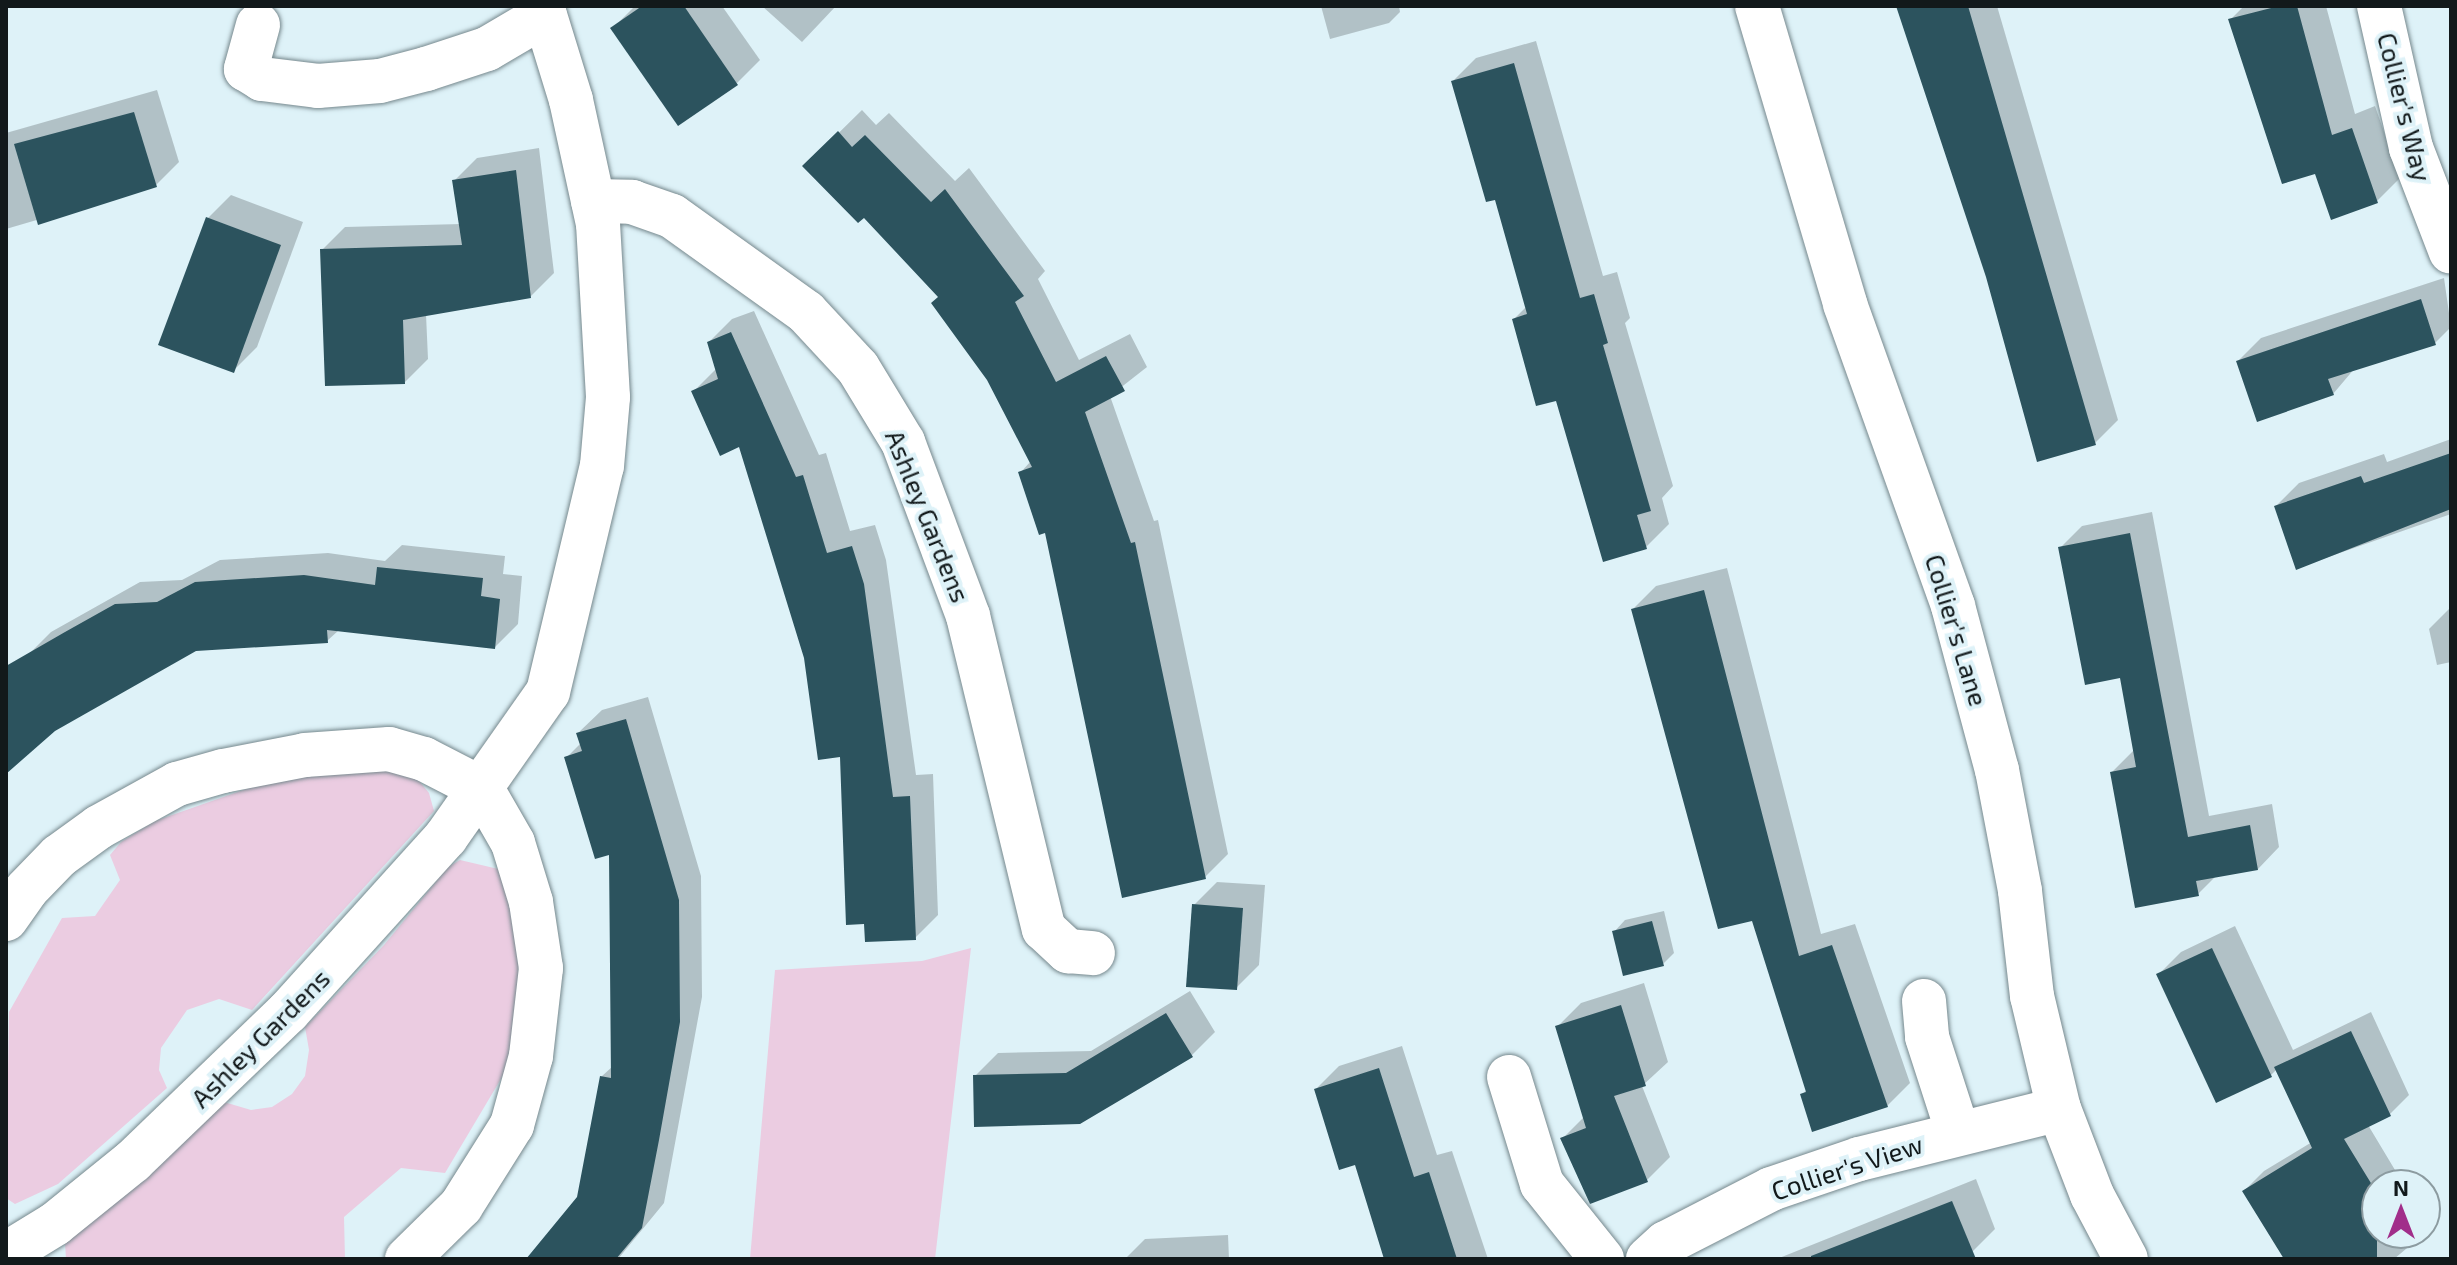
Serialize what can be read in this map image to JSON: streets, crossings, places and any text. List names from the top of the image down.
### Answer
{
  "streets": {
    "street": [
      "Collier's Way",
      "Ashley Gardens",
      "Collier's Lane",
      "Collier's View"
    ]
  },
  "crossings": [
    ["Collier's Lane", "Collier's View"]
  ],
  "north": "top"
}
